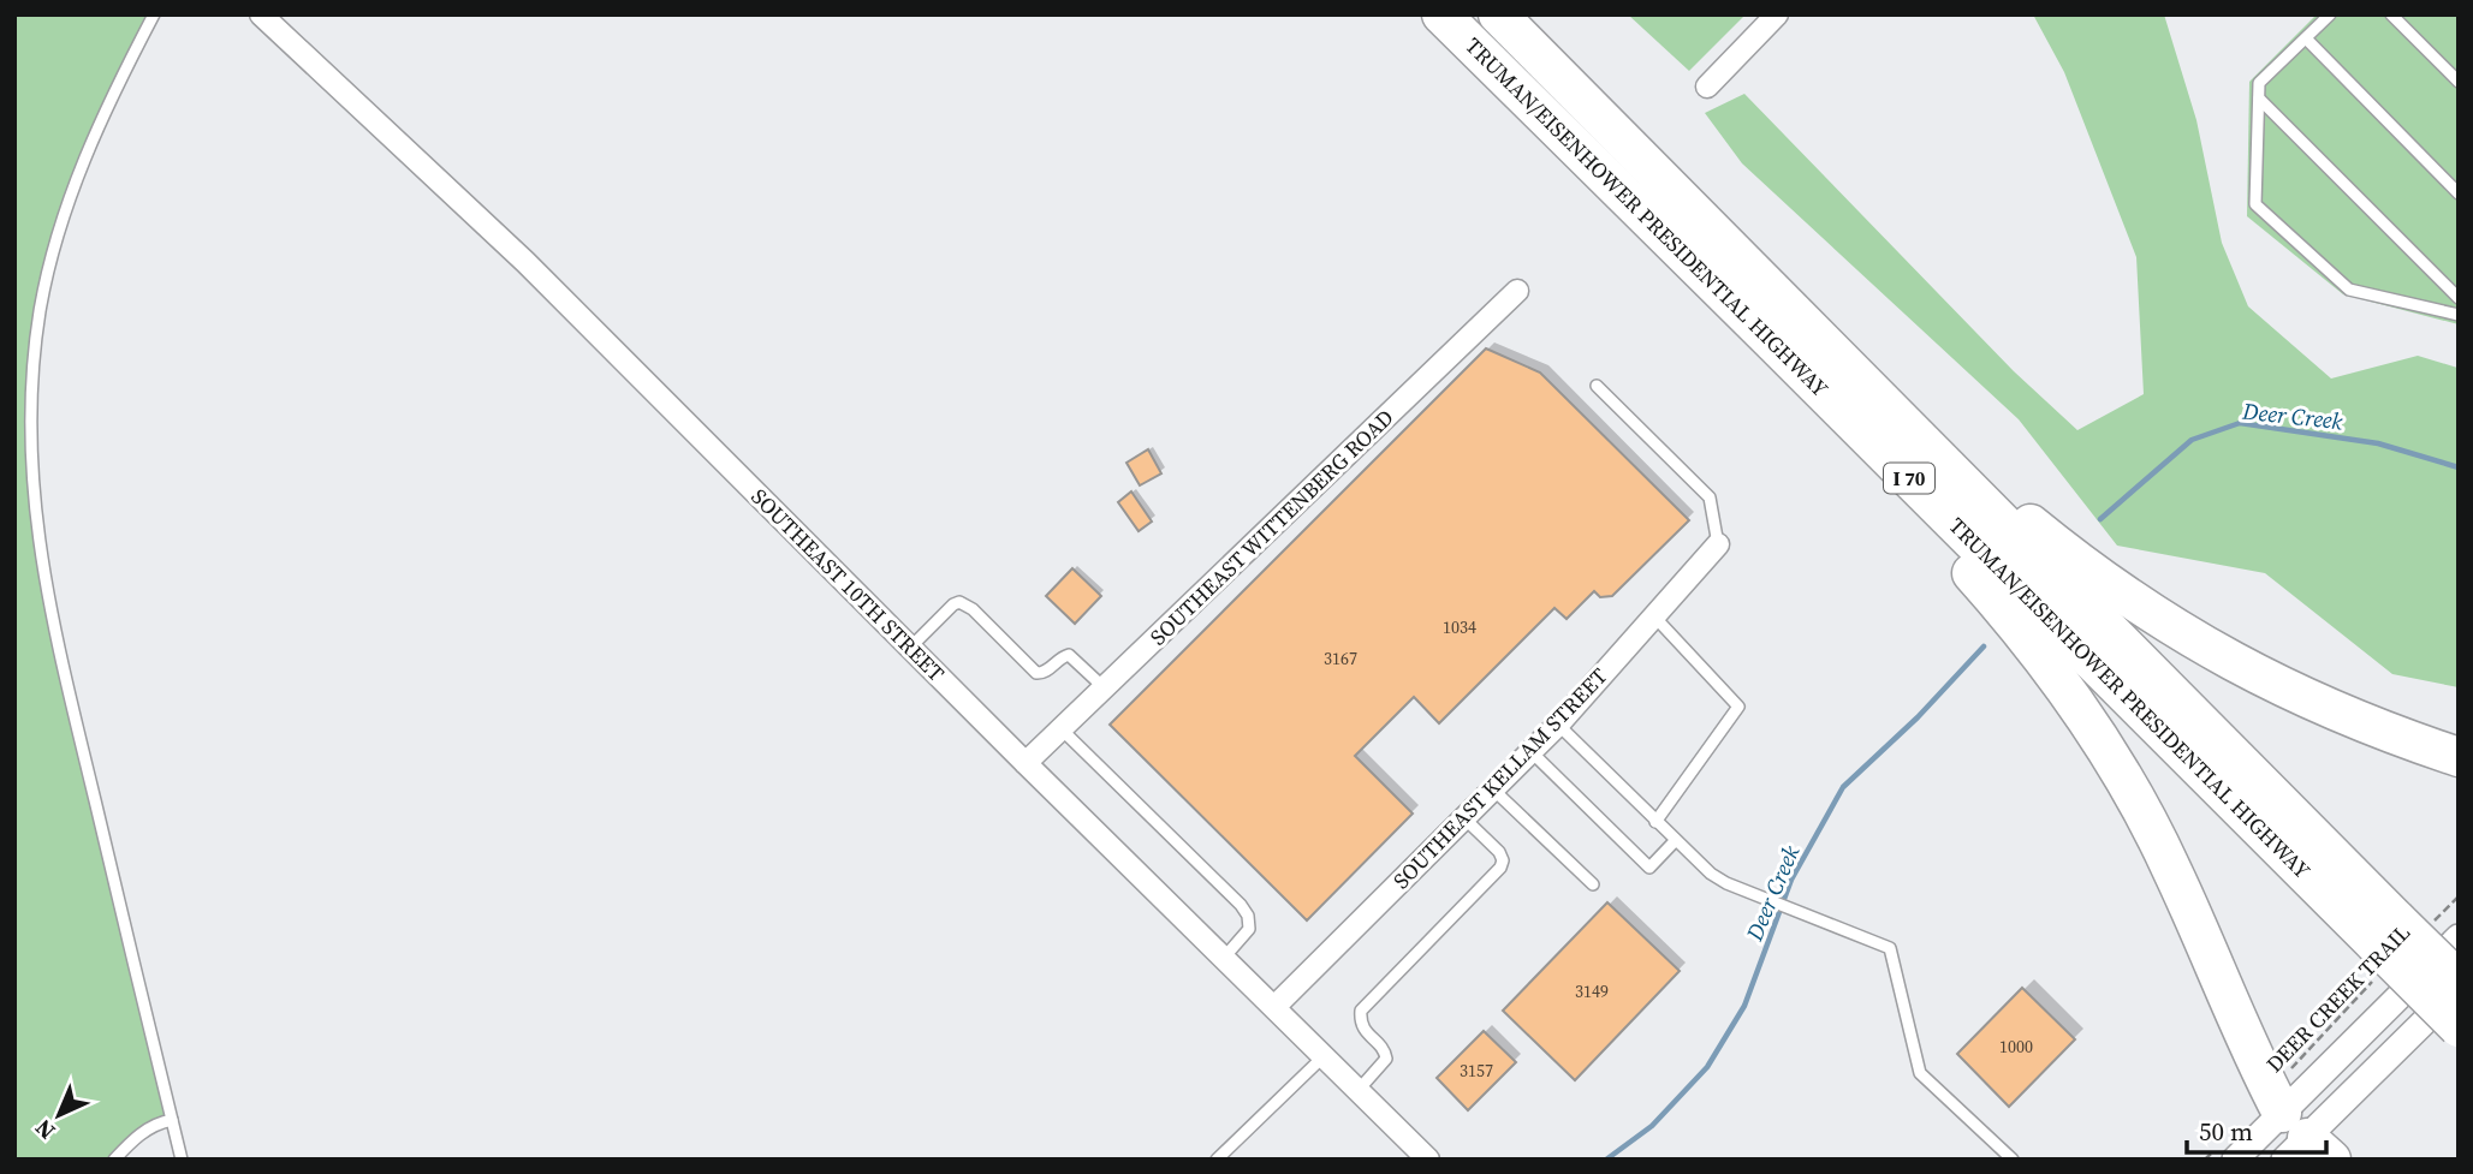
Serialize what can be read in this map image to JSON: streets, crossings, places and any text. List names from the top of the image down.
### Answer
{
  "streets": {
    "highway": ["TRUMAN/EISENHOWER PRESIDENTIAL HIGHWAY", "I 70"],
    "street": ["SOUTHEAST WITTENBERG ROAD", "SOUTHEAST 10TH STREET", "SOUTHEAST KELLAM STREET"],
    "path": ["DEER CREEK TRAIL"]
  },
  "crossings": [
    ["TRUMAN/EISENHOWER PRESIDENTIAL HIGHWAY", "DEER CREEK TRAIL"],
    ["SOUTHEAST WITTENBERG ROAD", "SOUTHEAST 10TH STREET"],
    ["SOUTHEAST 10TH STREET", "SOUTHEAST KELLAM STREET"]
  ],
  "water": ["Deer Creek"],
  "house_numbers": [
    "1034",
    "3167",
    "3149",
    "1000",
    "3157"
  ],
  "scale_bar": "50 m",
  "north": "bottom left"
}
